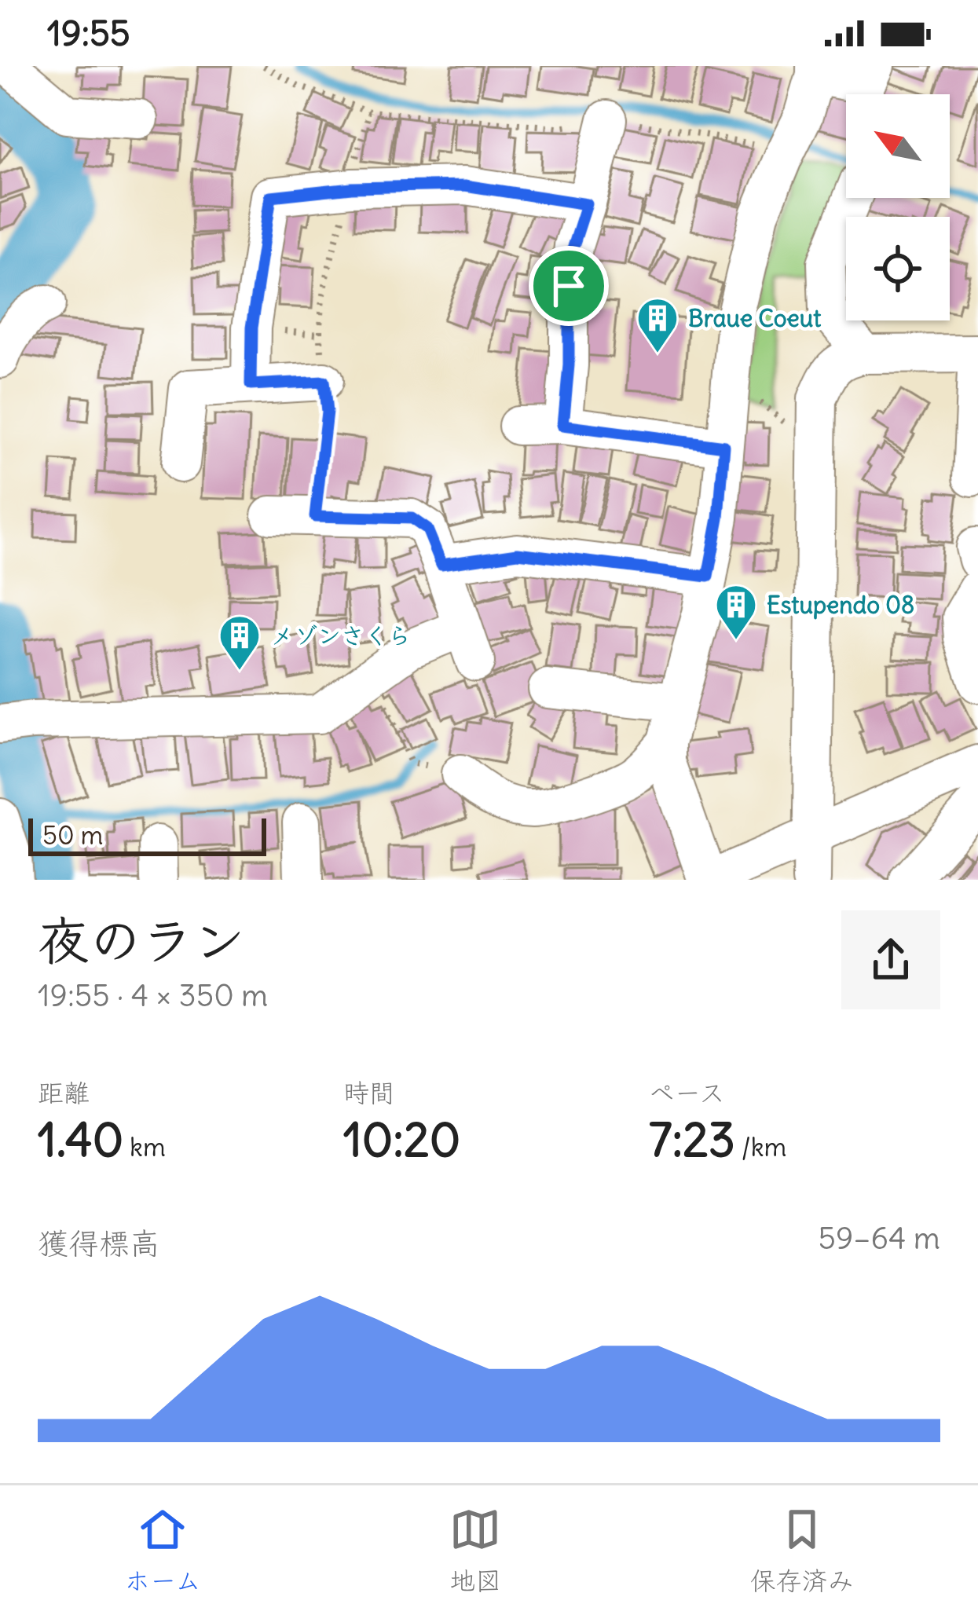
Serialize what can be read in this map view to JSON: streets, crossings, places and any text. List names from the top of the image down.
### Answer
{
  "places": {
    "building": ["Braue Coeut", "Estupendo 08", "メゾンさくら"]
  },
  "scale_bar": "50 m",
  "north": "top left",
  "page": {
    "status": "19:55",
    "scale": "50 m",
    "heading": ["夜のラン", "19:55 · 4 × 350 m"],
    "stats": [
      ["距離", "1.40 km"],
      ["時間", "10:20"],
      ["ペース", "7:23 /km"]
    ],
    "chart": ["獲得標高", "59–64 m"],
    "tabs": ["ホーム", "地図", "保存済み"]
  }
}
